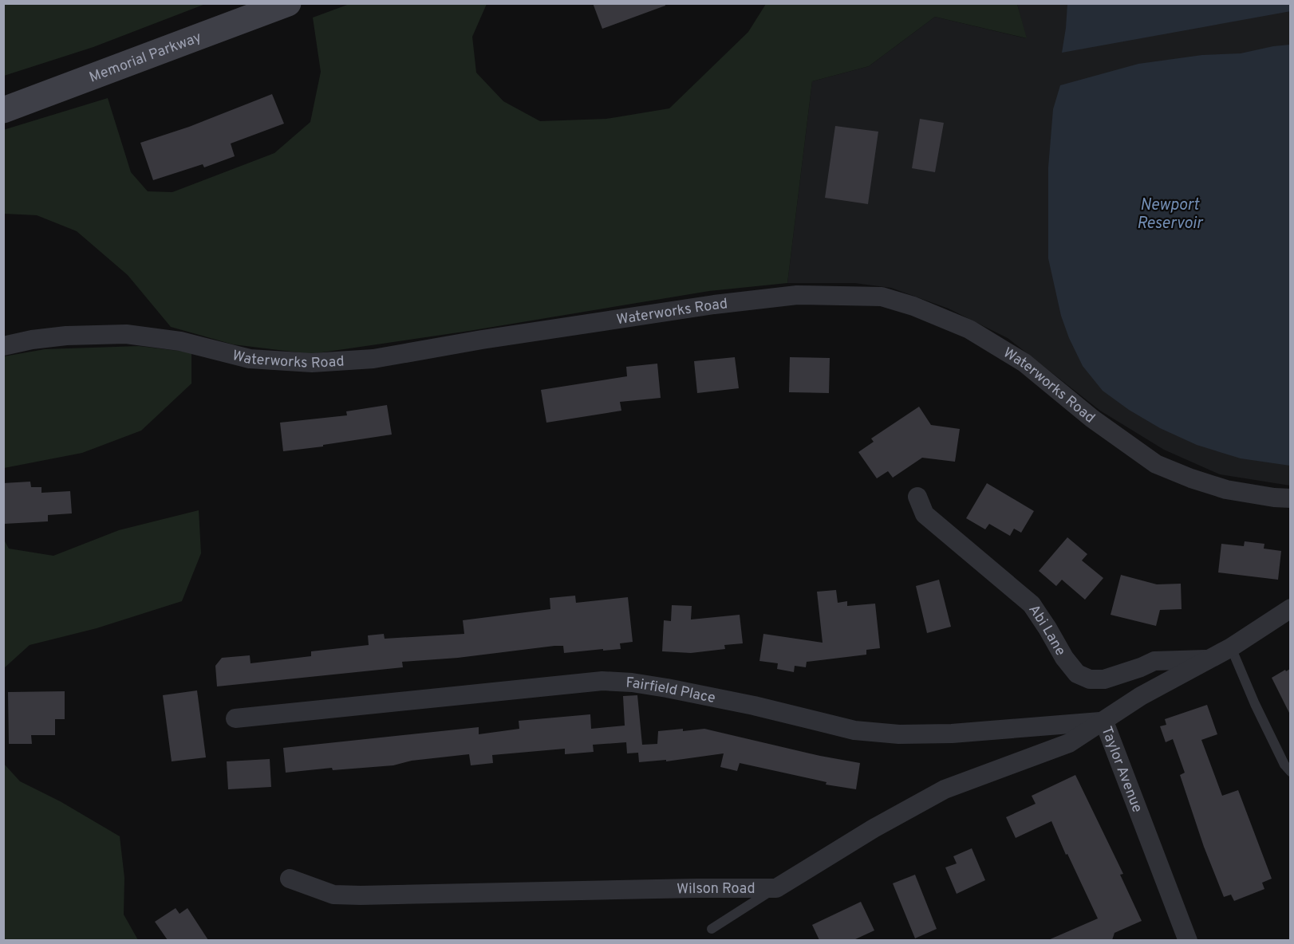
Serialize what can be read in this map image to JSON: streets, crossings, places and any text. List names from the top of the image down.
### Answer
{
  "streets": {
    "main road": ["Memorial Parkway"],
    "street": [
      "Waterworks Road",
      "Abi Lane",
      "Fairfield Place",
      "Taylor Avenue",
      "Wilson Road"
    ]
  },
  "crossings": [
    ["Abi Lane", "Taylor Avenue"],
    ["Fairfield Place", "Taylor Avenue"],
    ["Fairfield Place", "Wilson Road"],
    ["Taylor Avenue", "Wilson Road"]
  ],
  "water": ["Newport Reservoir"]
}
